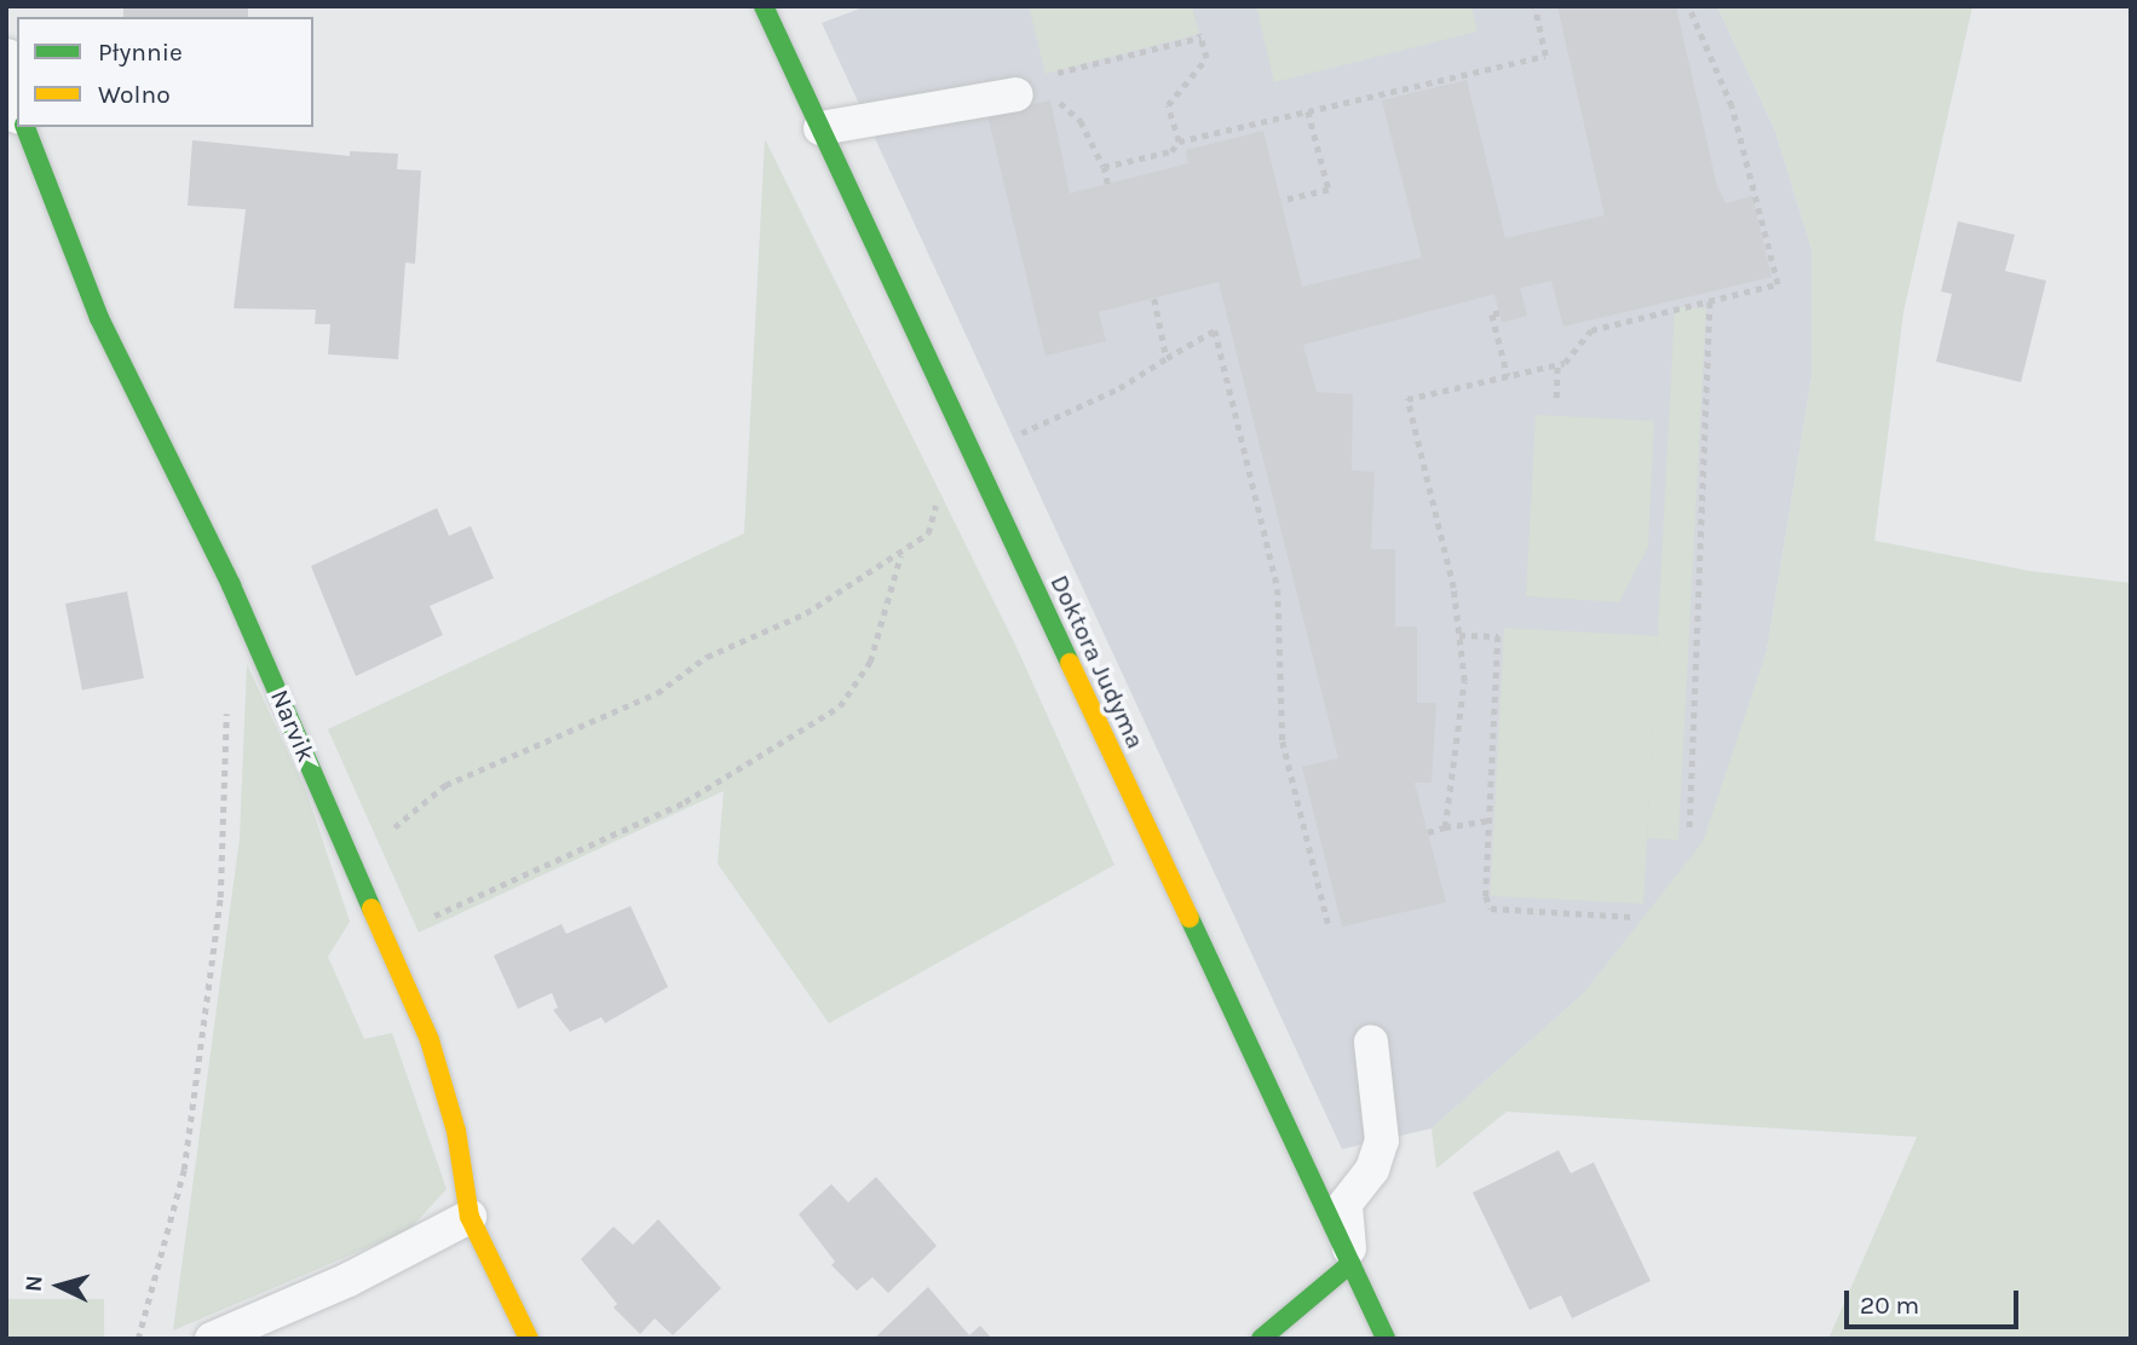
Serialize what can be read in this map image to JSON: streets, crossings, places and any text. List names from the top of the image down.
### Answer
{
  "streets": {
    "street": ["Doktora Judyma", "Narvik"]
  },
  "legend": ["Płynnie", "Wolno"],
  "scale_bar": "20 m",
  "north": "left"
}
